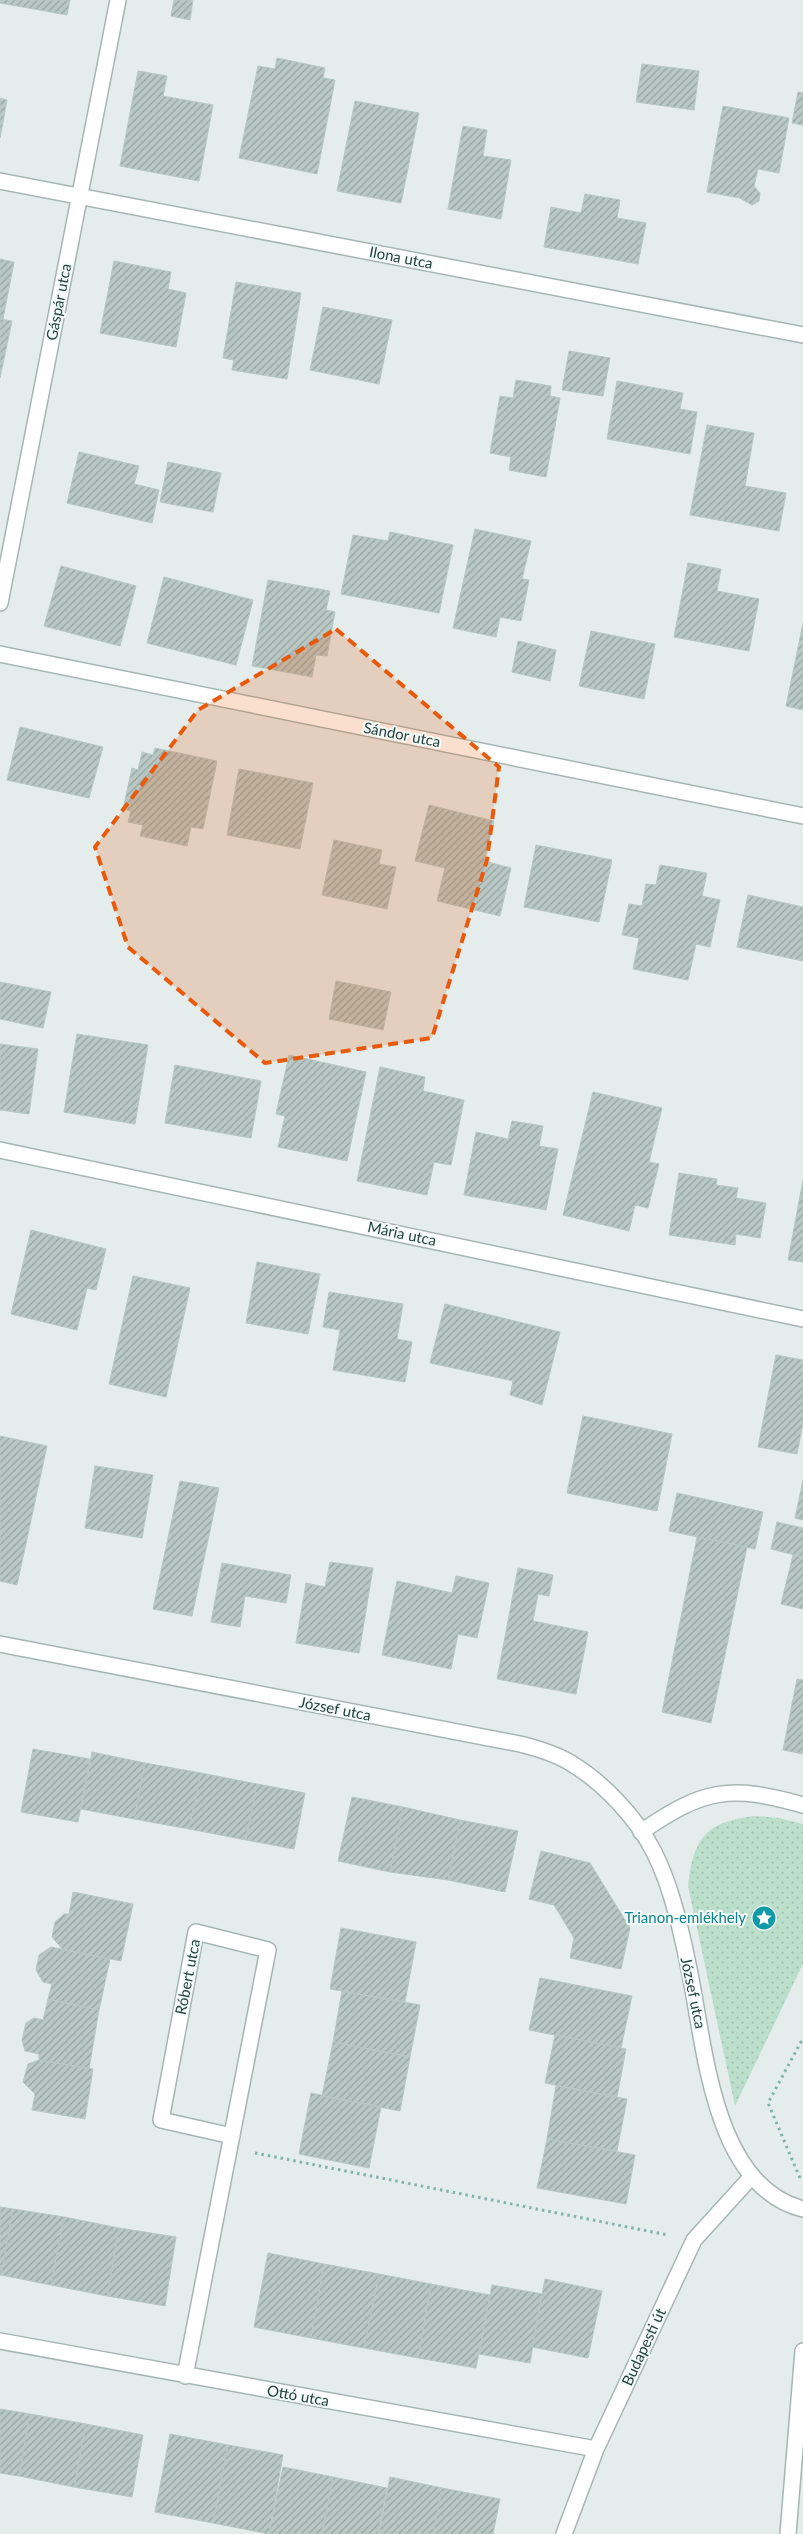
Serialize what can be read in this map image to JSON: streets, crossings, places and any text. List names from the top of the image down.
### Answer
{
  "streets": {
    "street": [
      "Ilona utca",
      "Gáspár utca",
      "Sándor utca",
      "Mária utca",
      "József utca",
      "Róbert utca",
      "Budapesti út",
      "Ottó utca"
    ]
  },
  "crossings": [
    ["Ilona utca", "Gáspár utca"],
    ["József utca", "Budapesti út"],
    ["Róbert utca", "Ottó utca"],
    ["Budapesti út", "Ottó utca"]
  ],
  "places": {
    "place": ["Trianon-emlékhely"]
  }
}
